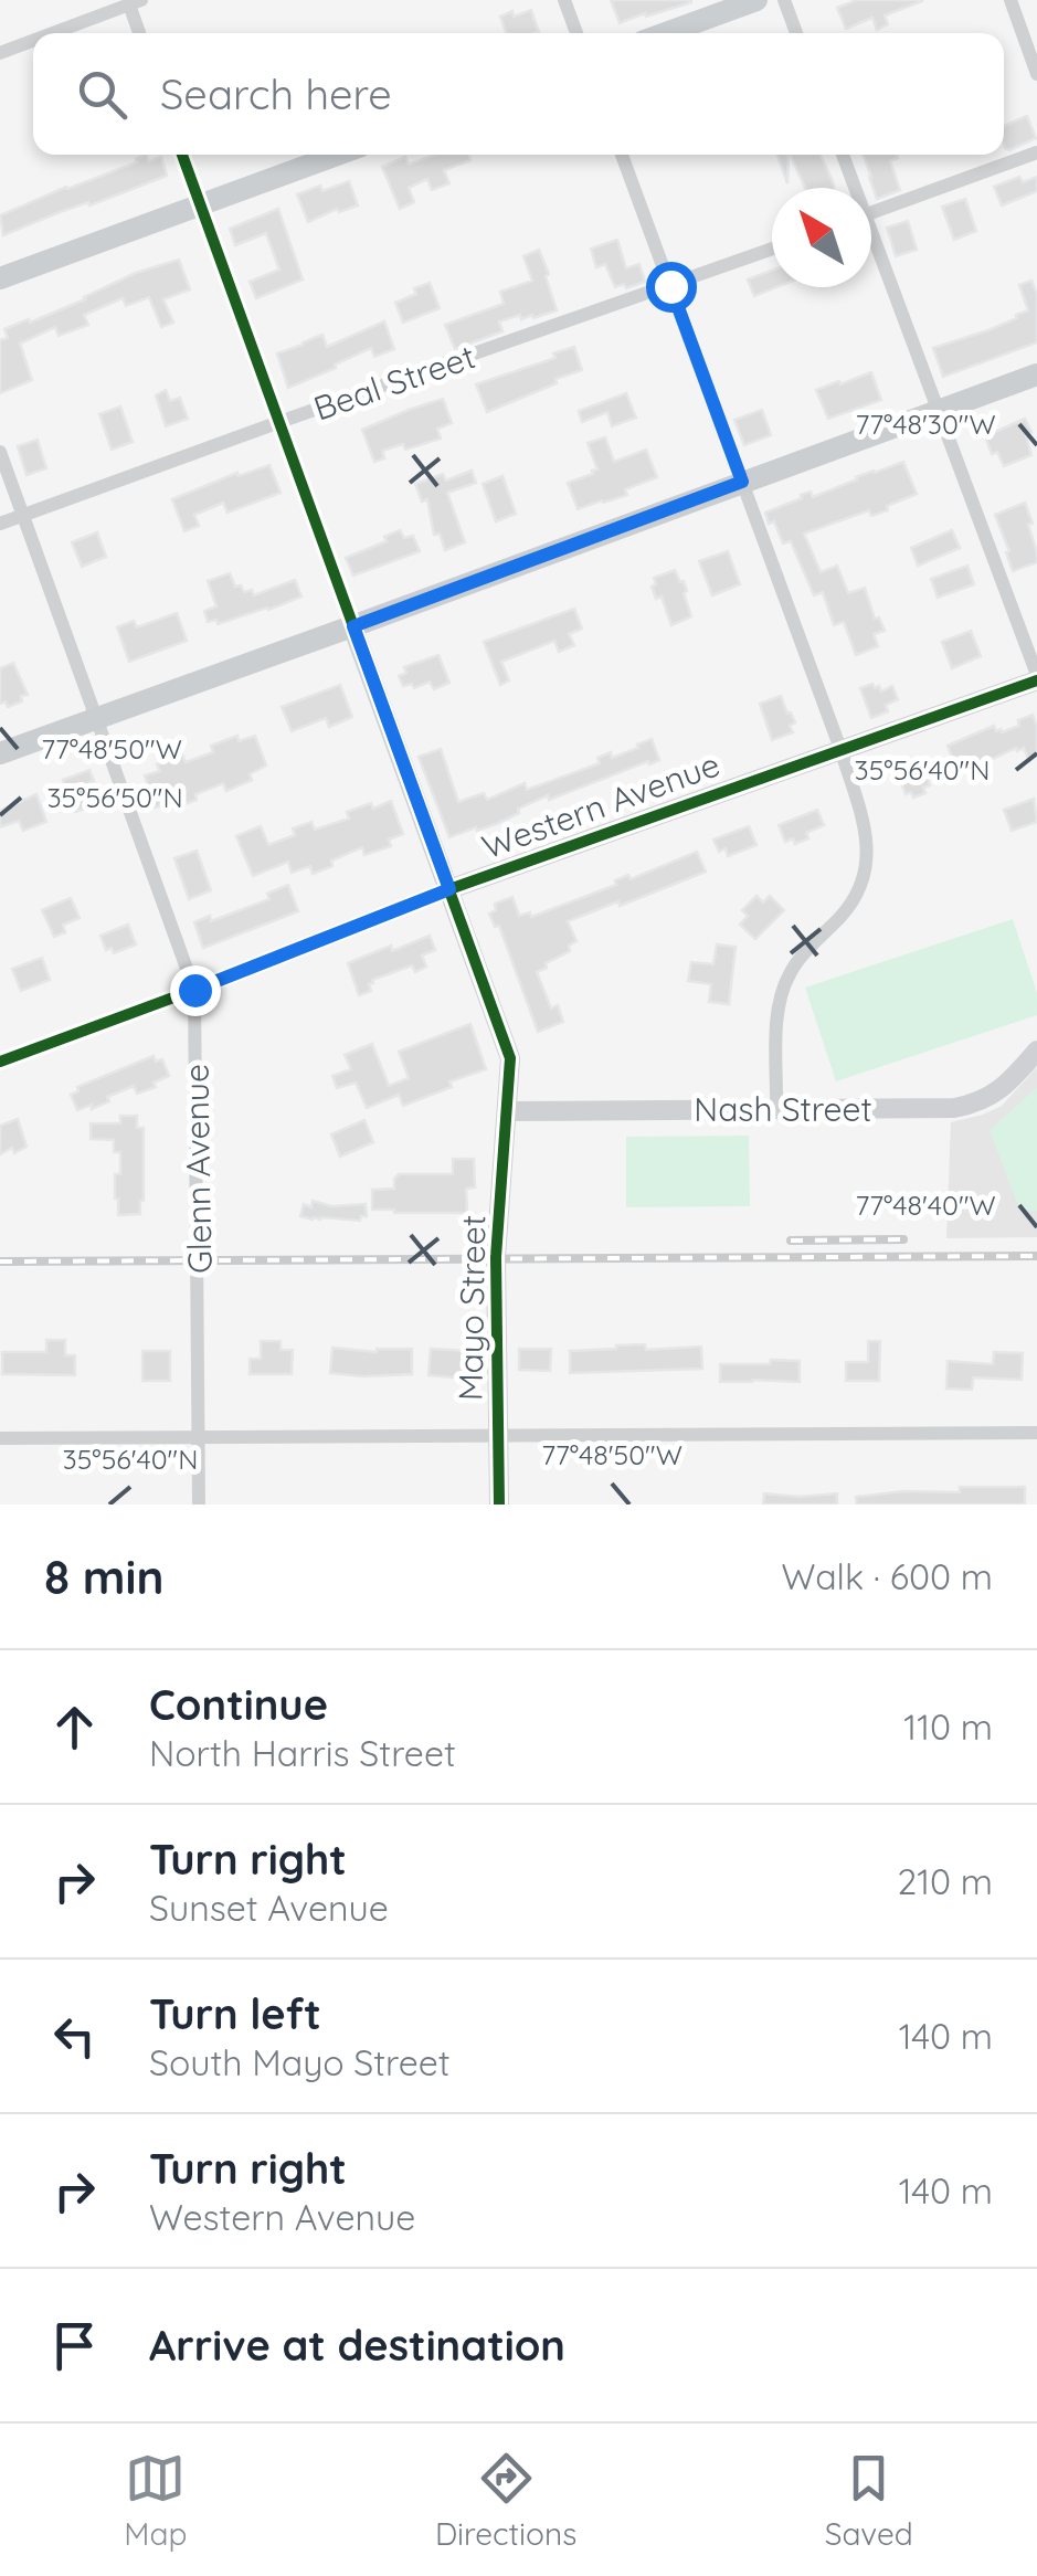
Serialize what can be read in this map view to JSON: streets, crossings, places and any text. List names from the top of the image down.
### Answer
{
  "streets": {
    "street": [
      "Beal Street",
      "Western Avenue",
      "Nash Street",
      "Glenn Avenue",
      "Mayo Street"
    ]
  },
  "crossings": [
    ["Beal Street", "Glenn Avenue"],
    ["Western Avenue", "Glenn Avenue"],
    ["Western Avenue", "Mayo Street"],
    ["Nash Street", "Mayo Street"]
  ],
  "north": "top left",
  "page": {
    "search": "Search here",
    "heading": ["8 min", "Walk · 600 m"],
    "list": [
      ["Continue", "North Harris Street", "110 m"],
      ["Turn right", "Sunset Avenue", "210 m"],
      ["Turn left", "South Mayo Street", "140 m"],
      ["Turn right", "Western Avenue", "140 m"],
      "Arrive at destination"
    ],
    "nav": ["Map", "Directions", "Saved"]
  },
  "coordinates": [
    "77°48'30\"W",
    "77°48'50\"W",
    "35°56'40\"N",
    "35°56'50\"N",
    "77°48'40\"W"
  ]
}
